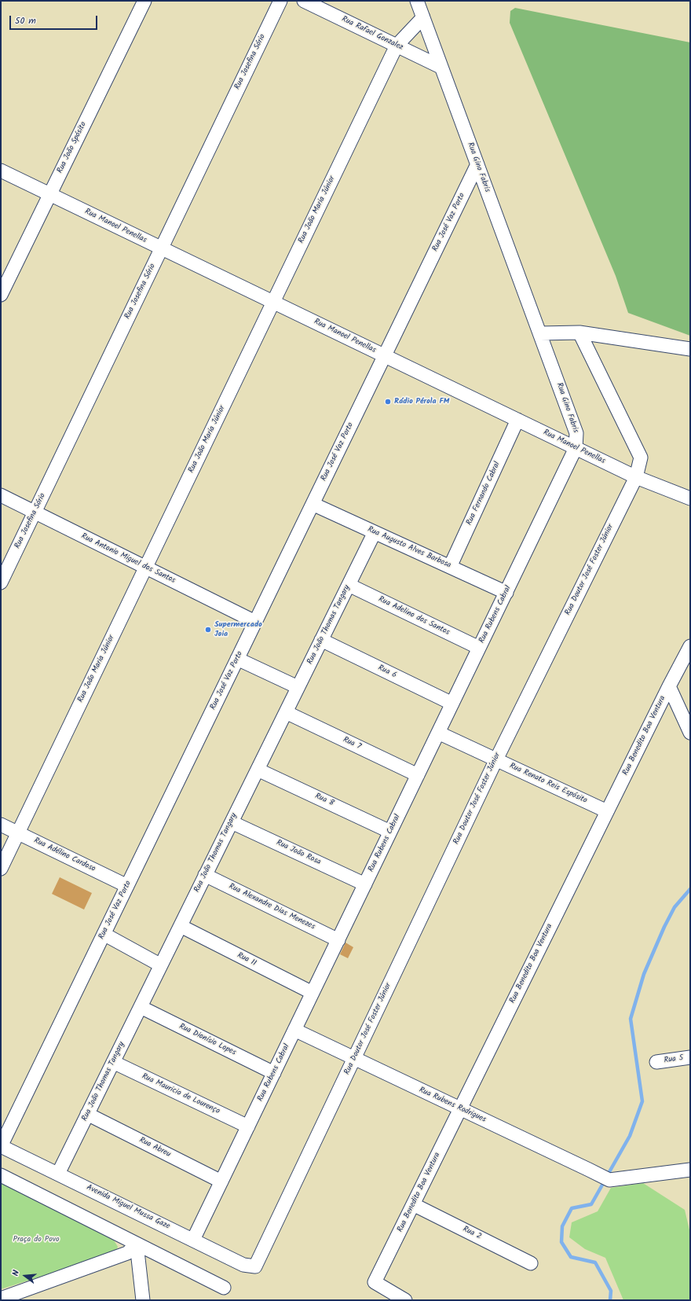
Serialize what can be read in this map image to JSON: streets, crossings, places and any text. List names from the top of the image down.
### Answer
{
  "streets": {
    "street": [
      "Rua Rafael Gonzalez",
      "Rua Josefina Sório",
      "Rua João Spósito",
      "Rua Gino Fabris",
      "Rua João Maria Júnior",
      "Rua José Vaz Porto",
      "Rua Manoel Penellas",
      "Rua Fernando Cabral",
      "Rua Augusto Alves Barbosa",
      "Rua Antonio Miguel dos Santos",
      "Rua Doutor José Foster Júnior",
      "Rua Rubens Cabral",
      "Rua Adelino dos Santos",
      "Rua João Thomas Tangary",
      "Rua 6",
      "Rua Benedito Boa Ventura",
      "Rua 7",
      "Rua Renato Reis Espósito",
      "Rua 8",
      "Rua João Rosa",
      "Rua Adélino Cardoso",
      "Rua Alexandre Dias Menezes",
      "Rua 11",
      "Rua Dionísio Lopes",
      "Rua 5",
      "Rua Mauricio de Lourenço",
      "Rua Rubens Rodrigues",
      "Rua Abreu",
      "Avenida Miguel Mussa Gaze",
      "Rua 2"
    ]
  },
  "crossings": [
    ["Rua Rafael Gonzalez", "Rua Gino Fabris"],
    ["Rua Rafael Gonzalez", "Rua João Maria Júnior"],
    ["Rua Josefina Sório", "Rua Manoel Penellas"],
    ["Rua Josefina Sório", "Rua Antonio Miguel dos Santos"],
    ["Rua João Spósito", "Rua Manoel Penellas"],
    ["Rua Gino Fabris", "Rua João Maria Júnior"],
    ["Rua Gino Fabris", "Rua José Vaz Porto"],
    ["Rua Gino Fabris", "Rua Manoel Penellas"],
    ["Rua Gino Fabris", "Rua Rubens Cabral"],
    ["Rua João Maria Júnior", "Rua Manoel Penellas"],
    ["Rua João Maria Júnior", "Rua Antonio Miguel dos Santos"],
    ["Rua João Maria Júnior", "Rua Adélino Cardoso"],
    ["Rua José Vaz Porto", "Rua Manoel Penellas"],
    ["Rua José Vaz Porto", "Rua Augusto Alves Barbosa"],
    ["Rua José Vaz Porto", "Rua Antonio Miguel dos Santos"],
    ["Rua José Vaz Porto", "Rua Adélino Cardoso"],
    ["Rua José Vaz Porto", "Avenida Miguel Mussa Gaze"],
    ["Rua Manoel Penellas", "Rua Fernando Cabral"],
    ["Rua Manoel Penellas", "Rua Doutor José Foster Júnior"],
    ["Rua Manoel Penellas", "Rua Rubens Cabral"],
    ["Rua Fernando Cabral", "Rua Augusto Alves Barbosa"],
    ["Rua Augusto Alves Barbosa", "Rua Rubens Cabral"],
    ["Rua Augusto Alves Barbosa", "Rua João Thomas Tangary"],
    ["Rua Doutor José Foster Júnior", "Rua Renato Reis Espósito"],
    ["Rua Doutor José Foster Júnior", "Rua Rubens Rodrigues"],
    ["Rua Doutor José Foster Júnior", "Avenida Miguel Mussa Gaze"],
    ["Rua Rubens Cabral", "Rua Adelino dos Santos"],
    ["Rua Rubens Cabral", "Rua 6"],
    ["Rua Rubens Cabral", "Rua 7"],
    ["Rua Rubens Cabral", "Rua Renato Reis Espósito"],
    ["Rua Rubens Cabral", "Rua 8"],
    ["Rua Rubens Cabral", "Rua João Rosa"],
    ["Rua Rubens Cabral", "Rua Alexandre Dias Menezes"],
    ["Rua Rubens Cabral", "Rua 11"],
    ["Rua Rubens Cabral", "Rua Dionísio Lopes"],
    ["Rua Rubens Cabral", "Rua Mauricio de Lourenço"],
    ["Rua Rubens Cabral", "Rua Rubens Rodrigues"],
    ["Rua Rubens Cabral", "Rua Abreu"],
    ["Rua Rubens Cabral", "Avenida Miguel Mussa Gaze"],
    ["Rua Adelino dos Santos", "Rua João Thomas Tangary"],
    ["Rua João Thomas Tangary", "Rua 6"],
    ["Rua João Thomas Tangary", "Rua 7"],
    ["Rua João Thomas Tangary", "Rua 8"],
    ["Rua João Thomas Tangary", "Rua João Rosa"],
    ["Rua João Thomas Tangary", "Rua Alexandre Dias Menezes"],
    ["Rua João Thomas Tangary", "Rua 11"],
    ["Rua João Thomas Tangary", "Rua Dionísio Lopes"],
    ["Rua João Thomas Tangary", "Rua Mauricio de Lourenço"],
    ["Rua João Thomas Tangary", "Rua Abreu"],
    ["Rua João Thomas Tangary", "Avenida Miguel Mussa Gaze"],
    ["Rua Benedito Boa Ventura", "Rua Renato Reis Espósito"],
    ["Rua Benedito Boa Ventura", "Rua Rubens Rodrigues"],
    ["Rua Benedito Boa Ventura", "Rua 2"]
  ],
  "parks": ["Praça do Povo"],
  "places": ["Rádio Pérola FM", "Supermercado Joia"],
  "scale_bar": "50 m",
  "north": "left"
}
